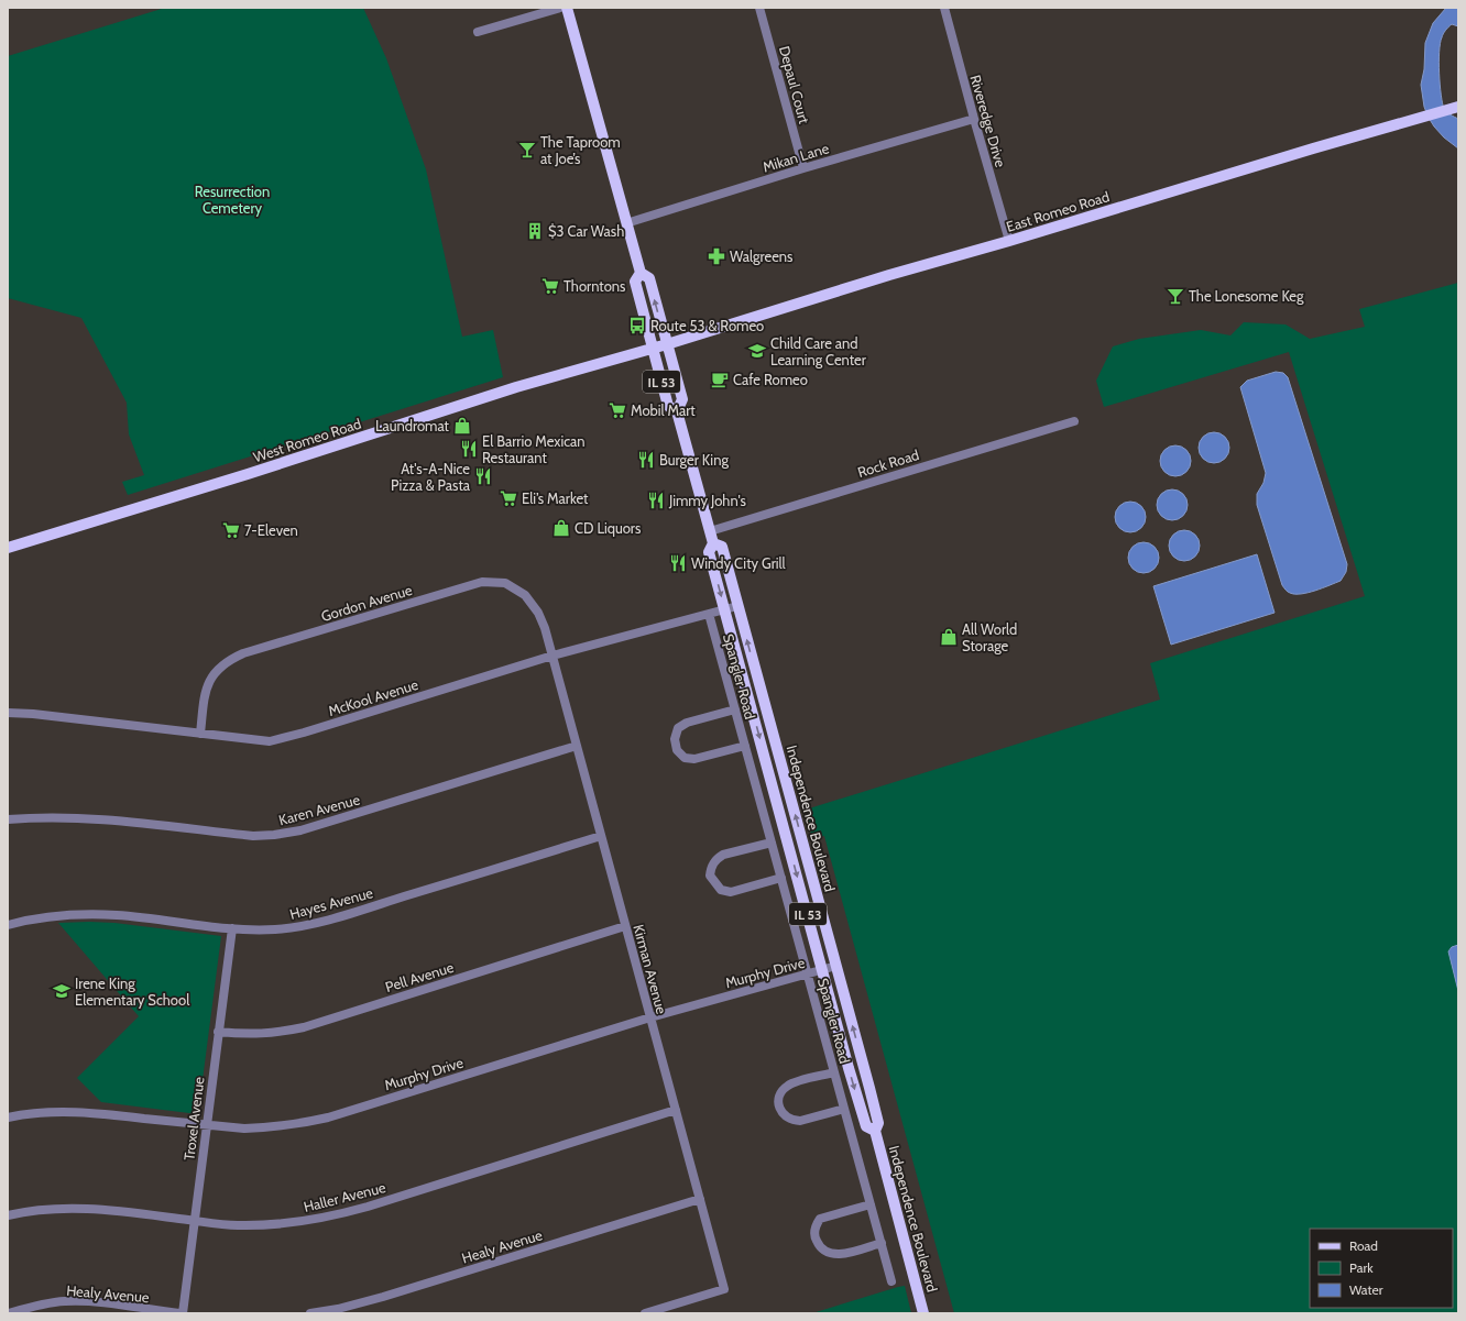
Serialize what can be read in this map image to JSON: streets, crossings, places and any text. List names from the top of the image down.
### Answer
{
  "streets": {
    "main road": [
      "East Romeo Road",
      "IL 53",
      "West Romeo Road",
      "Independence Boulevard"
    ],
    "street": [
      "Depaul Court",
      "Riveredge Drive",
      "Mikan Lane",
      "Rock Road",
      "Gordon Avenue",
      "Spangler Road",
      "McKool Avenue",
      "Karen Avenue",
      "Hayes Avenue",
      "Kirman Avenue",
      "Murphy Drive",
      "Pell Avenue",
      "Troxel Avenue",
      "Haller Avenue",
      "Healy Avenue"
    ]
  },
  "crossings": [
    ["Depaul Court", "Mikan Lane"],
    ["Riveredge Drive", "Mikan Lane"],
    ["Riveredge Drive", "East Romeo Road"],
    ["Mikan Lane", "Independence Boulevard"],
    ["East Romeo Road", "West Romeo Road"],
    ["East Romeo Road", "Independence Boulevard"],
    ["West Romeo Road", "Independence Boulevard"],
    ["Rock Road", "Independence Boulevard"],
    ["Gordon Avenue", "McKool Avenue"],
    ["Gordon Avenue", "Kirman Avenue"],
    ["Spangler Road", "McKool Avenue"],
    ["Spangler Road", "Murphy Drive"],
    ["McKool Avenue", "Independence Boulevard"],
    ["McKool Avenue", "Kirman Avenue"],
    ["Karen Avenue", "Kirman Avenue"],
    ["Independence Boulevard", "Murphy Drive"],
    ["Hayes Avenue", "Kirman Avenue"],
    ["Hayes Avenue", "Troxel Avenue"],
    ["Kirman Avenue", "Murphy Drive"],
    ["Kirman Avenue", "Pell Avenue"],
    ["Kirman Avenue", "Haller Avenue"],
    ["Kirman Avenue", "Healy Avenue"],
    ["Murphy Drive", "Troxel Avenue"],
    ["Pell Avenue", "Troxel Avenue"],
    ["Troxel Avenue", "Haller Avenue"]
  ],
  "parks": ["Resurrection Cemetery"],
  "places": {
    "bar": ["The Taproom at Joe’s", "The Lonesome Keg"],
    "building": ["$3 Car Wash"],
    "pharmacy": ["Walgreens"],
    "supermarket": [
      "Thorntons",
      "Mobil Mart",
      "Eli’s Market",
      "7-Eleven"
    ],
    "bus stop": ["Route 53 & Romeo"],
    "school or university": ["Child Care and Learning Center", "Irene King Elementary School"],
    "cafe": ["Cafe Romeo"],
    "shop": ["Laundromat", "CD Liquors", "All World Storage"],
    "restaurant": [
      "El Barrio Mexican Restaurant",
      "Burger King",
      "At's-A-Nice Pizza & Pasta",
      "Jimmy John's",
      "Windy City Grill"
    ]
  },
  "legend": ["Road", "Park", "Water"]
}
